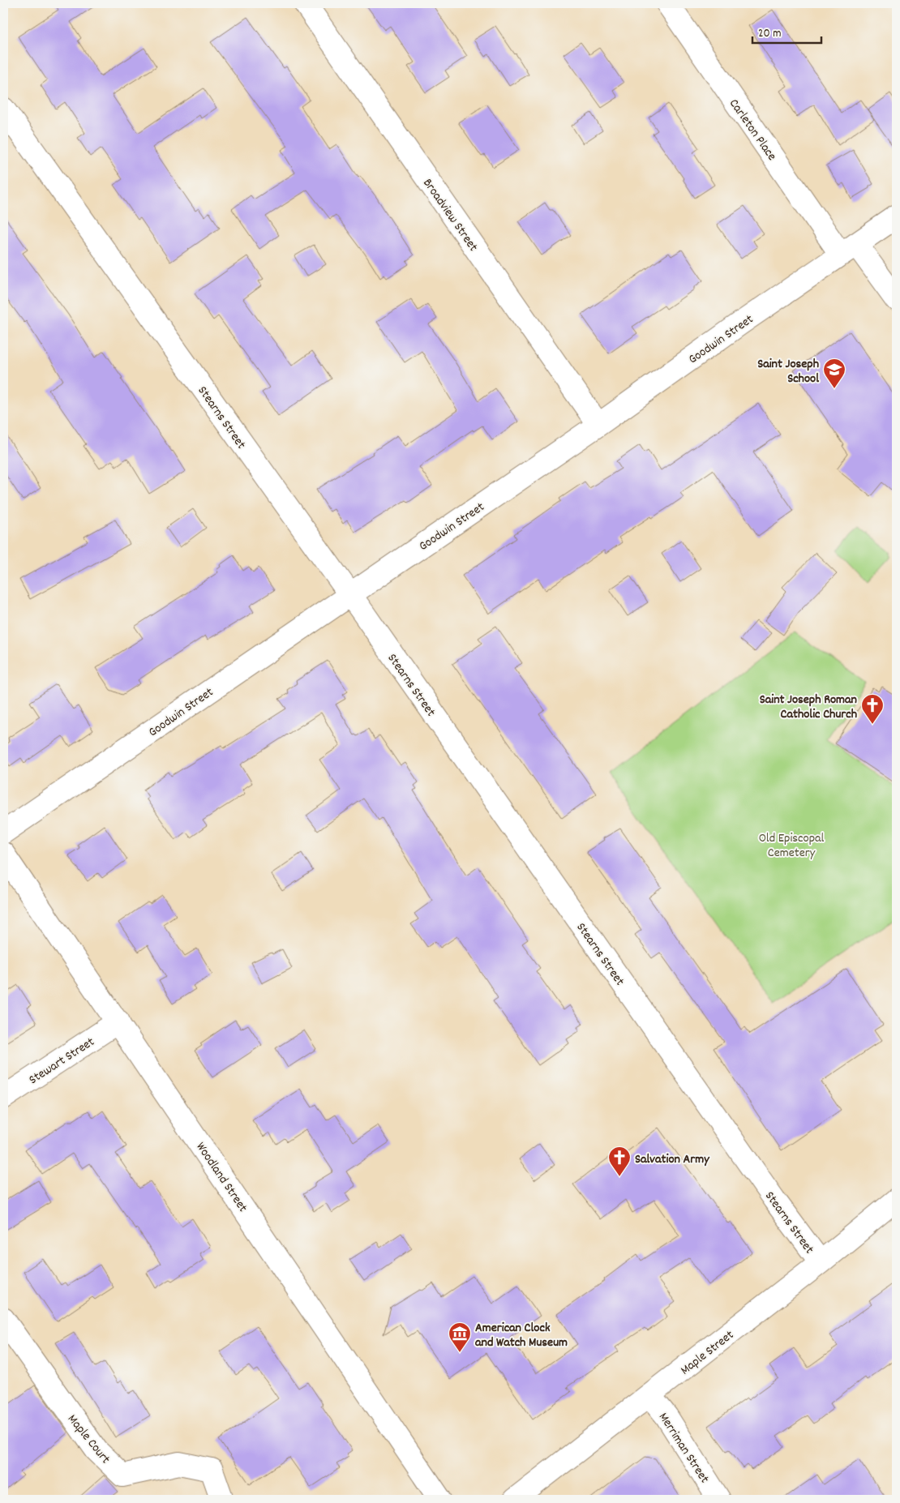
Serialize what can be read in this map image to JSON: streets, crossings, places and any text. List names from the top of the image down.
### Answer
{
  "streets": {
    "street": [
      "Carleton Place",
      "Broadview Street",
      "Goodwin Street",
      "Stearns Street",
      "Stewart Street",
      "Woodland Street",
      "Maple Street",
      "Maple Court",
      "Merriman Street"
    ]
  },
  "crossings": [
    ["Carleton Place", "Goodwin Street"],
    ["Broadview Street", "Goodwin Street"],
    ["Goodwin Street", "Stearns Street"],
    ["Stearns Street", "Maple Street"],
    ["Stewart Street", "Woodland Street"],
    ["Maple Street", "Merriman Street"]
  ],
  "parks": ["Old Episcopal Cemetery"],
  "places": {
    "school or university": ["Saint Joseph School"],
    "church": ["Saint Joseph Roman Catholic Church", "Salvation Army"],
    "museum": ["American Clock and Watch Museum"]
  },
  "scale_bar": "20 m"
}
